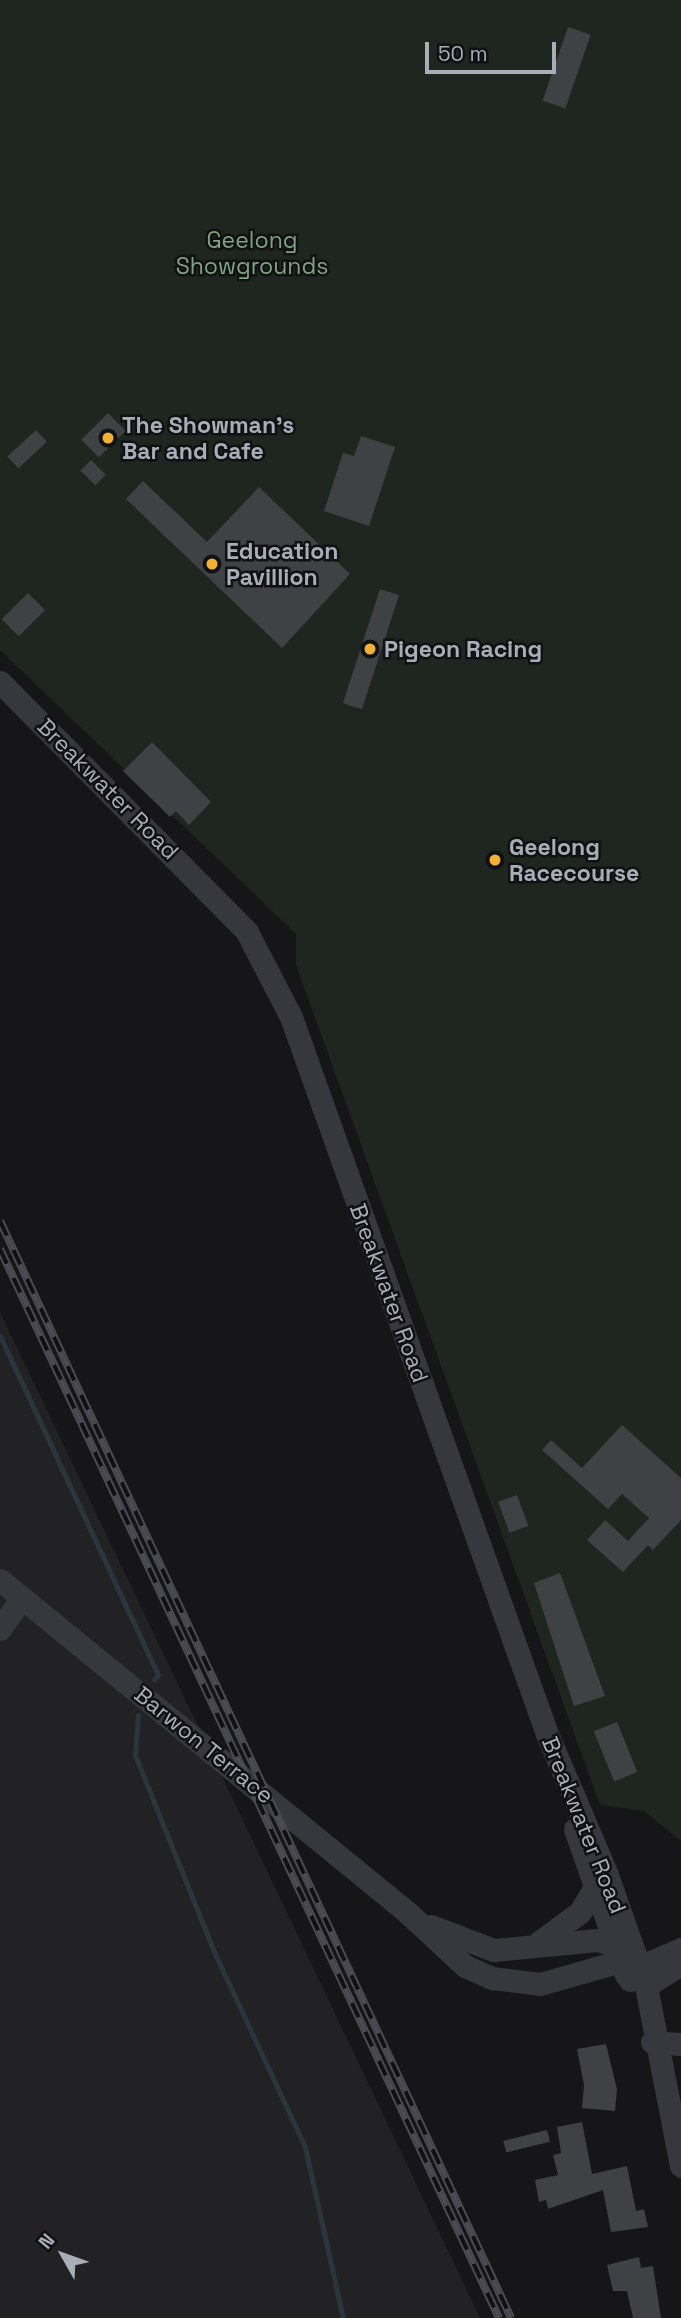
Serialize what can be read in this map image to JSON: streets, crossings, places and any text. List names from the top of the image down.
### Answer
{
  "streets": {
    "street": ["Breakwater Road", "Barwon Terrace"]
  },
  "crossings": [
    ["Breakwater Road", "Barwon Terrace"]
  ],
  "parks": ["Geelong Showgrounds"],
  "places": [
    "The Showman's Bar and Cafe",
    "Education Pavillion",
    "Pigeon Racing",
    "Geelong Racecourse"
  ],
  "scale_bar": "50 m",
  "north": "top left"
}
